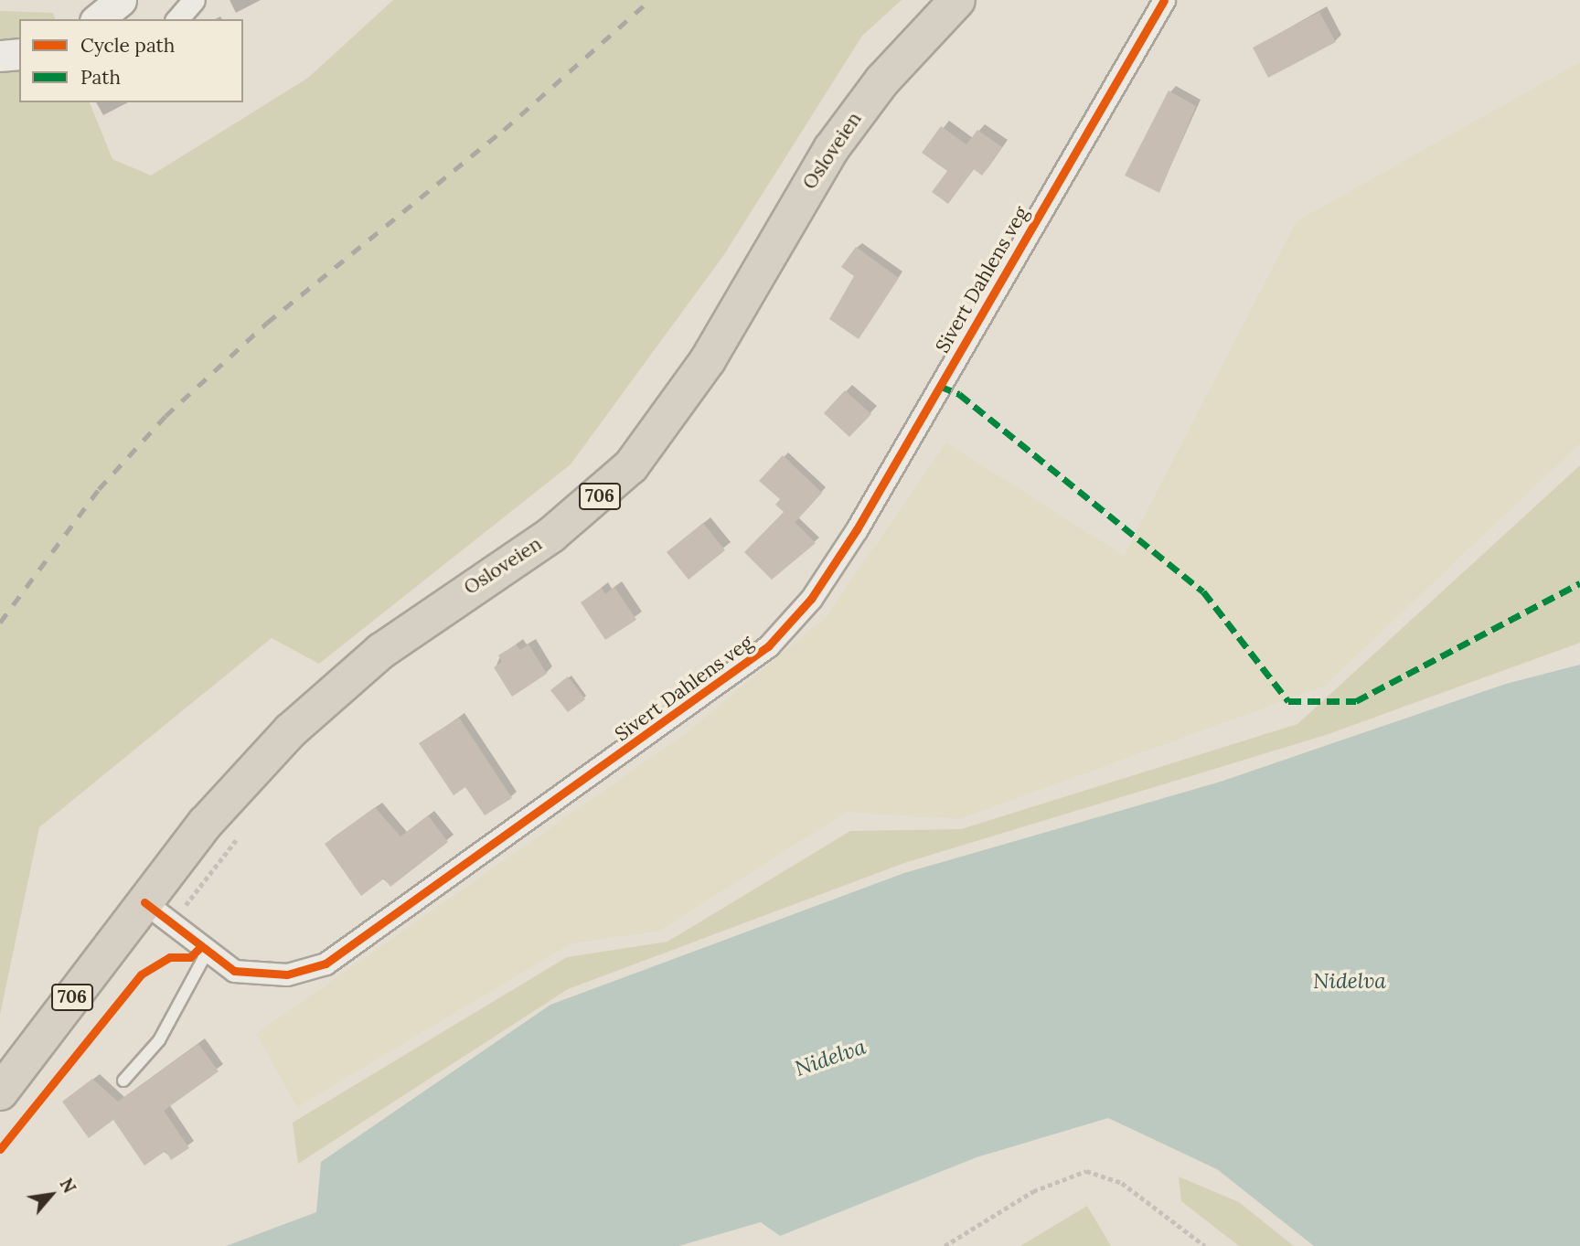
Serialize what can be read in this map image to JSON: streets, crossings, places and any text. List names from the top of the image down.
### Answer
{
  "streets": {
    "highway": ["Osloveien", "706"],
    "street": ["Sivert Dahlens veg"]
  },
  "crossings": [
    ["Osloveien", "Sivert Dahlens veg"]
  ],
  "water": ["Nidelva"],
  "legend": ["Cycle path", "Path"],
  "north": "top right"
}
